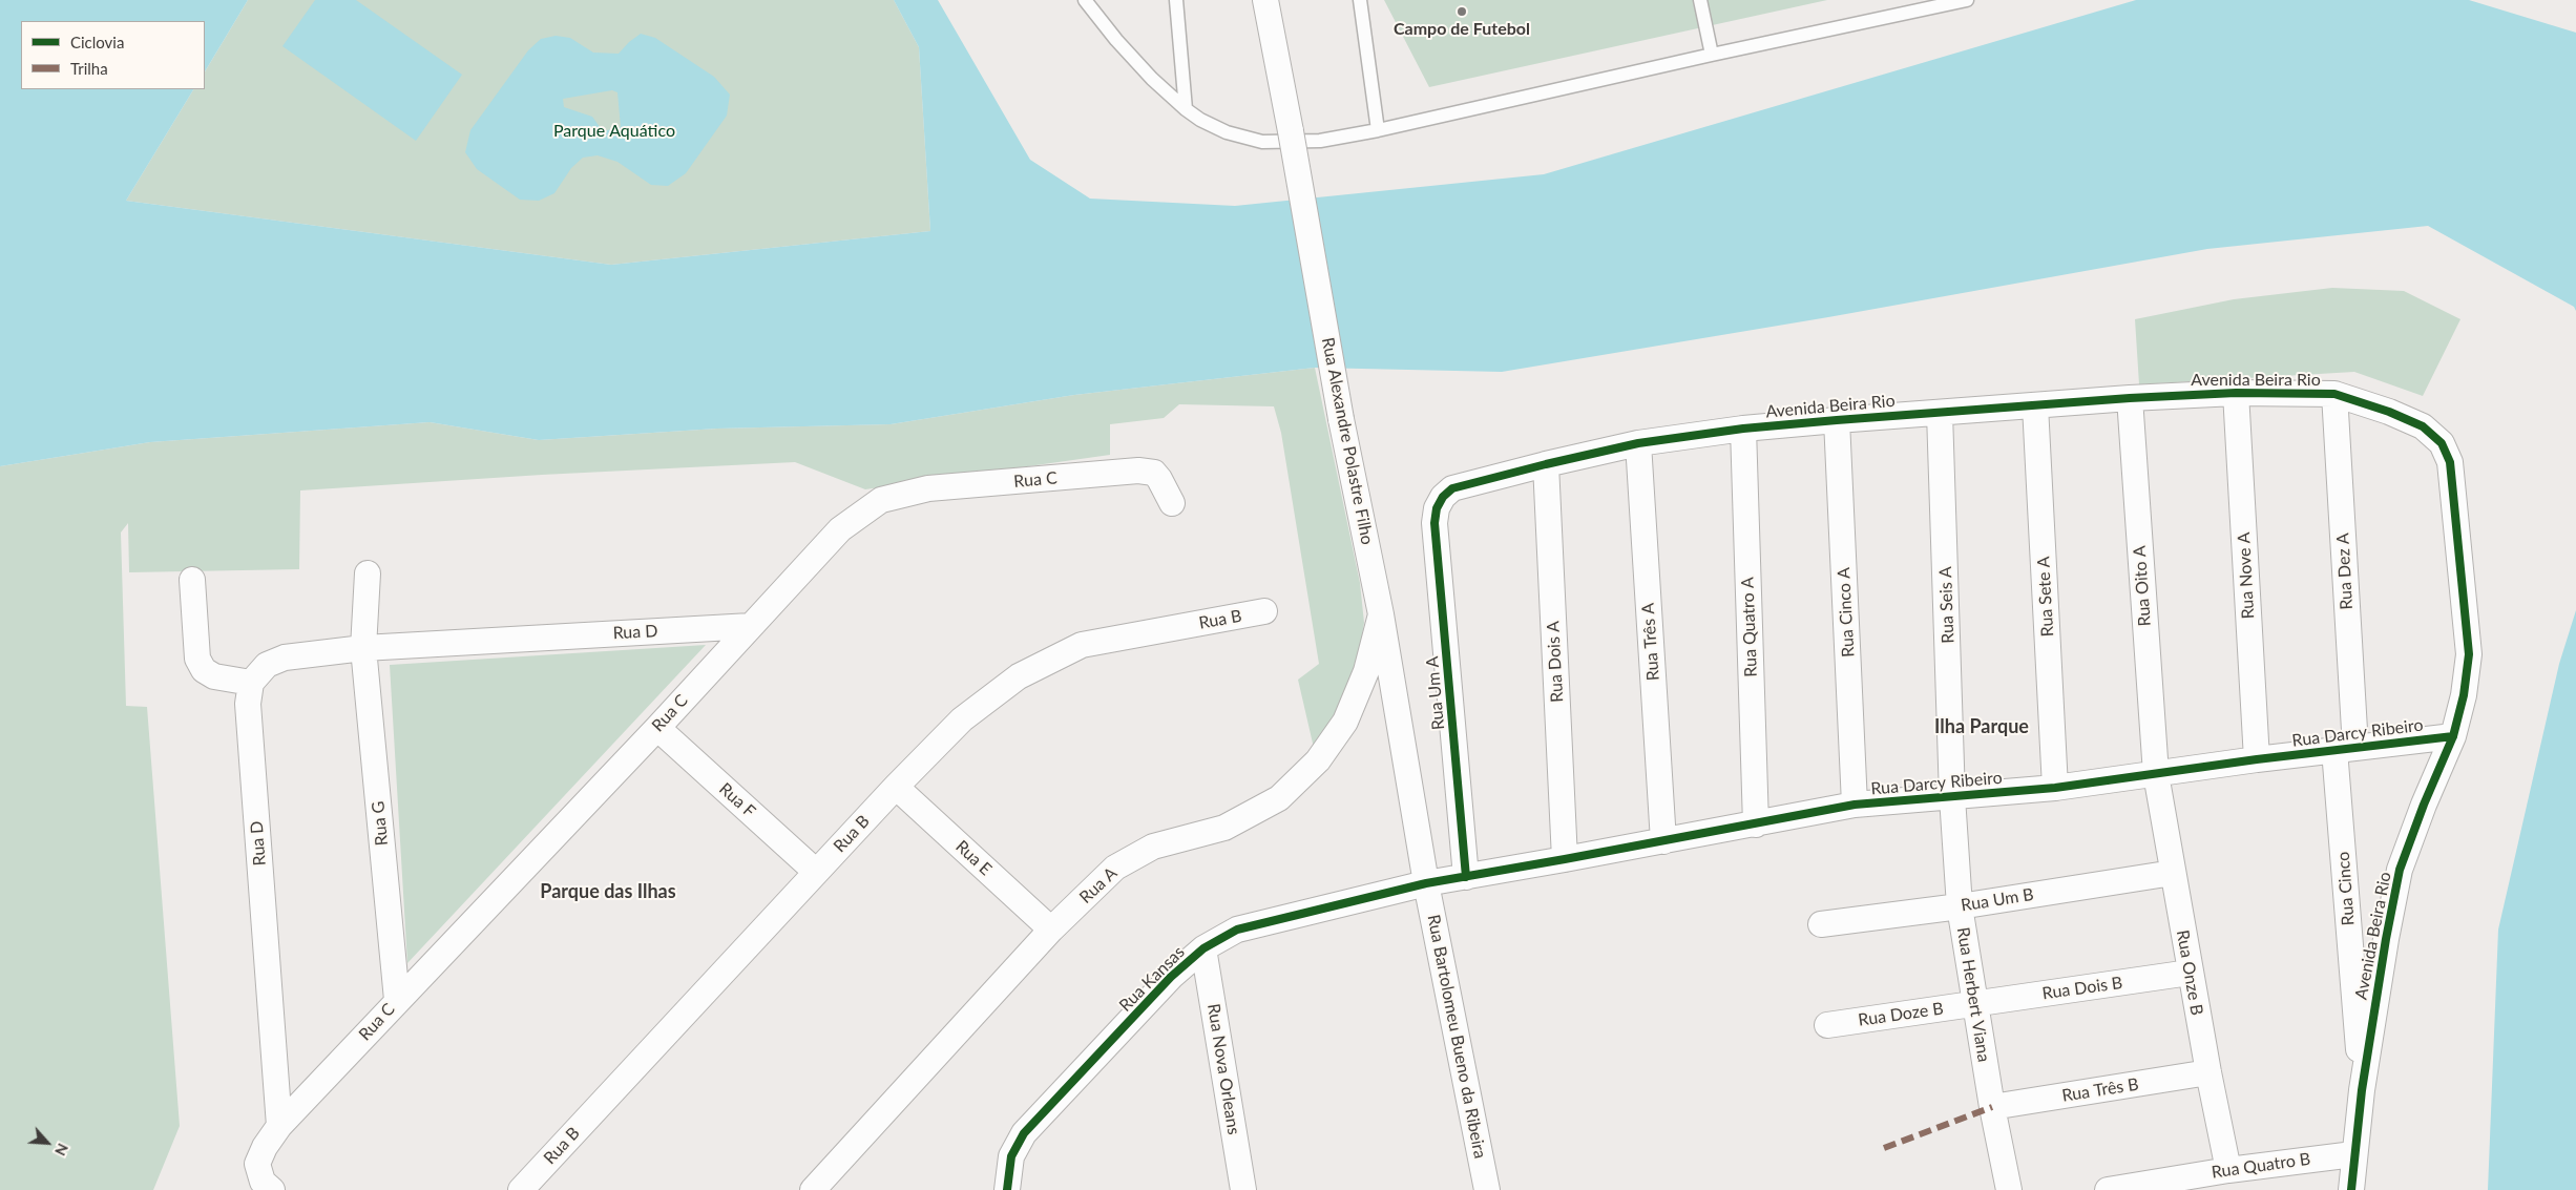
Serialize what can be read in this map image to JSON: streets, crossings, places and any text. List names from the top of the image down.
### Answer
{
  "streets": {
    "street": [
      "Avenida Beira Rio",
      "Rua Alexandre Polastre Filho",
      "Rua C",
      "Rua Dez A",
      "Rua Nove A",
      "Rua Oito A",
      "Rua Sete A",
      "Rua Seis A",
      "Rua Cinco A",
      "Rua B",
      "Rua Quatro A",
      "Rua D",
      "Rua Três A",
      "Rua Dois A",
      "Rua Um A",
      "Rua Darcy Ribeiro",
      "Rua F",
      "Rua G",
      "Rua E",
      "Rua A",
      "Rua Cinco",
      "Rua Um B",
      "Rua Onze B",
      "Rua Kansas",
      "Rua Dois B",
      "Rua Herbert Viana",
      "Rua Doze B",
      "Rua Bartolomeu Bueno da Ribeira",
      "Rua Nova Orleans",
      "Rua Três B",
      "Rua Quatro B"
    ]
  },
  "crossings": [
    ["Avenida Beira Rio", "Rua Dez A"],
    ["Avenida Beira Rio", "Rua Nove A"],
    ["Avenida Beira Rio", "Rua Oito A"],
    ["Avenida Beira Rio", "Rua Sete A"],
    ["Avenida Beira Rio", "Rua Seis A"],
    ["Avenida Beira Rio", "Rua Cinco A"],
    ["Avenida Beira Rio", "Rua Quatro A"],
    ["Avenida Beira Rio", "Rua Três A"],
    ["Avenida Beira Rio", "Rua Dois A"],
    ["Avenida Beira Rio", "Rua Um A"],
    ["Avenida Beira Rio", "Rua Darcy Ribeiro"],
    ["Avenida Beira Rio", "Rua Cinco"],
    ["Avenida Beira Rio", "Rua Quatro B"],
    ["Rua Alexandre Polastre Filho", "Rua Darcy Ribeiro"],
    ["Rua Alexandre Polastre Filho", "Rua A"],
    ["Rua Alexandre Polastre Filho", "Rua Kansas"],
    ["Rua Alexandre Polastre Filho", "Rua Bartolomeu Bueno da Ribeira"],
    ["Rua C", "Rua D"],
    ["Rua C", "Rua F"],
    ["Rua C", "Rua G"],
    ["Rua Dez A", "Rua Darcy Ribeiro"],
    ["Rua Dez A", "Rua Cinco"],
    ["Rua Nove A", "Rua Darcy Ribeiro"],
    ["Rua Oito A", "Rua Darcy Ribeiro"],
    ["Rua Oito A", "Rua Onze B"],
    ["Rua Sete A", "Rua Darcy Ribeiro"],
    ["Rua Seis A", "Rua Darcy Ribeiro"],
    ["Rua Seis A", "Rua Herbert Viana"],
    ["Rua Cinco A", "Rua Darcy Ribeiro"],
    ["Rua B", "Rua F"],
    ["Rua B", "Rua E"],
    ["Rua Quatro A", "Rua Darcy Ribeiro"],
    ["Rua D", "Rua G"],
    ["Rua Três A", "Rua Darcy Ribeiro"],
    ["Rua Dois A", "Rua Darcy Ribeiro"],
    ["Rua Um A", "Rua Darcy Ribeiro"],
    ["Rua Darcy Ribeiro", "Rua Cinco"],
    ["Rua Darcy Ribeiro", "Rua Onze B"],
    ["Rua Darcy Ribeiro", "Rua Kansas"],
    ["Rua Darcy Ribeiro", "Rua Herbert Viana"],
    ["Rua Darcy Ribeiro", "Rua Bartolomeu Bueno da Ribeira"],
    ["Rua E", "Rua A"],
    ["Rua Um B", "Rua Onze B"],
    ["Rua Um B", "Rua Herbert Viana"],
    ["Rua Onze B", "Rua Dois B"],
    ["Rua Onze B", "Rua Três B"],
    ["Rua Onze B", "Rua Quatro B"],
    ["Rua Kansas", "Rua Bartolomeu Bueno da Ribeira"],
    ["Rua Kansas", "Rua Nova Orleans"],
    ["Rua Dois B", "Rua Herbert Viana"],
    ["Rua Dois B", "Rua Doze B"],
    ["Rua Herbert Viana", "Rua Doze B"],
    ["Rua Herbert Viana", "Rua Três B"]
  ],
  "districts": ["Ilha Parque", "Parque das Ilhas"],
  "parks": ["Parque Aquático"],
  "places": ["Campo de Futebol"],
  "legend": ["Ciclovia", "Trilha"],
  "north": "bottom right"
}
